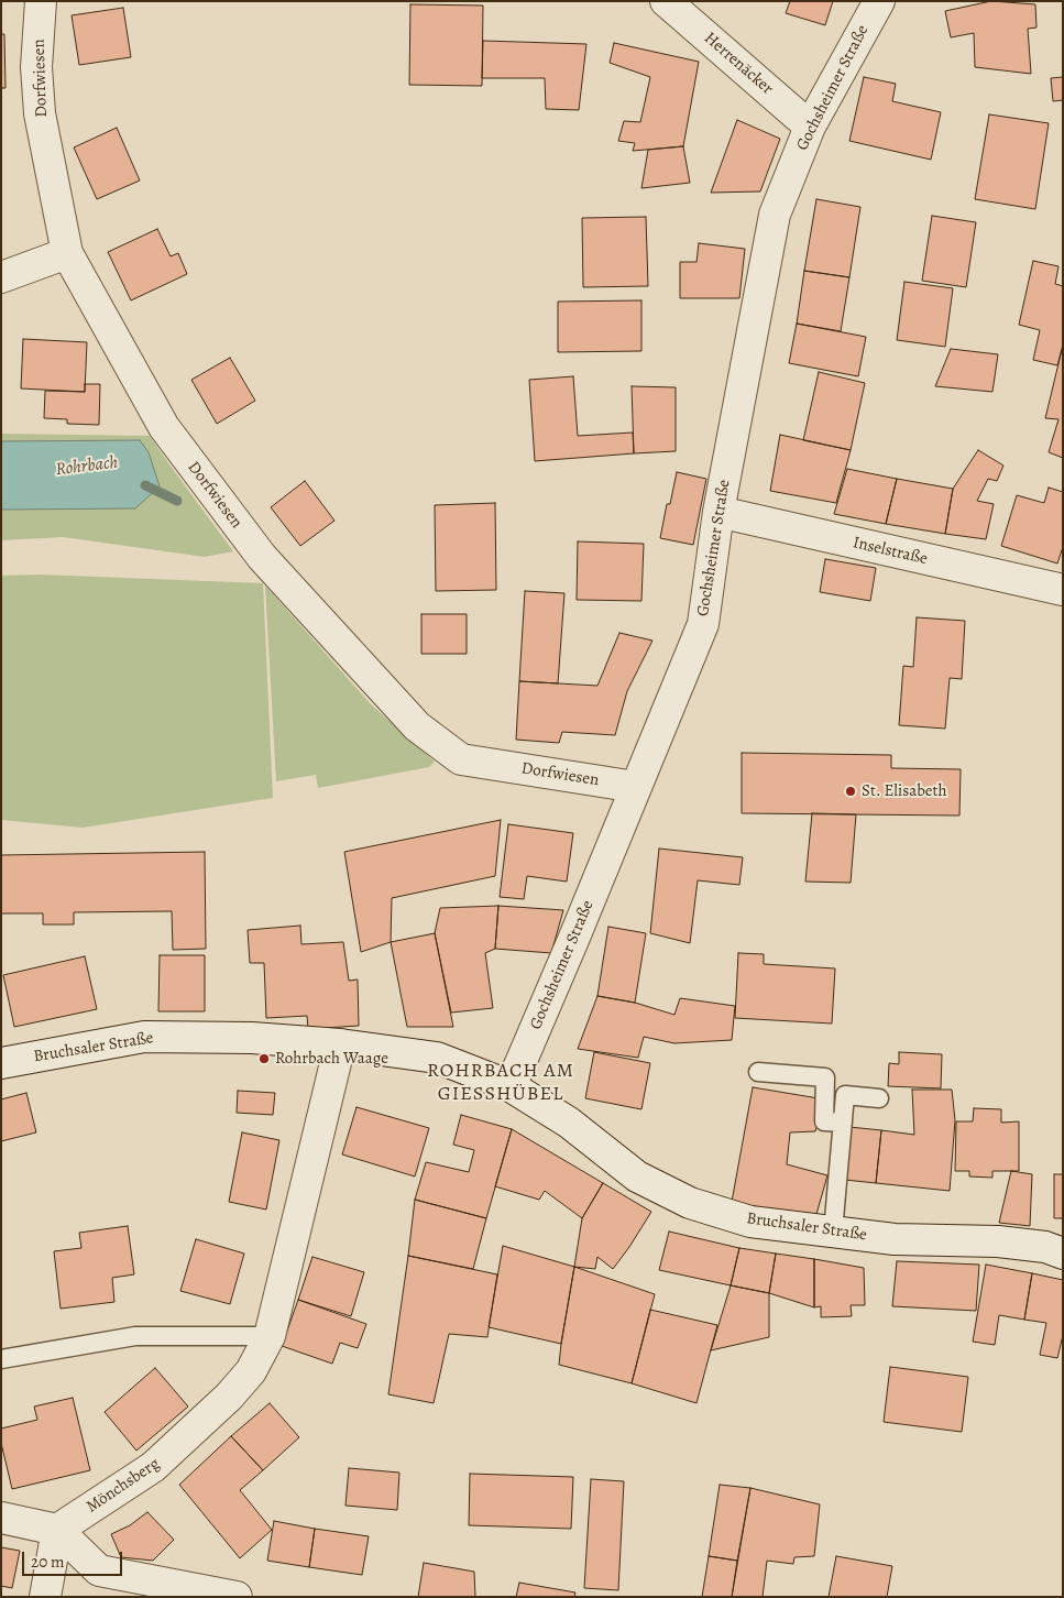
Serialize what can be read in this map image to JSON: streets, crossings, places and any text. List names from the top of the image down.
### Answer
{
  "streets": {
    "street": [
      "Herrenäcker",
      "Dorfwiesen",
      "Gochsheimer Straße",
      "Inselstraße",
      "Bruchsaler Straße",
      "Mönchsberg"
    ]
  },
  "crossings": [
    ["Herrenäcker", "Gochsheimer Straße"],
    ["Dorfwiesen", "Gochsheimer Straße"],
    ["Gochsheimer Straße", "Inselstraße"],
    ["Gochsheimer Straße", "Bruchsaler Straße"],
    ["Bruchsaler Straße", "Mönchsberg"]
  ],
  "districts": ["ROHRBACH AM GIESSHÜBEL"],
  "water": ["Rohrbach"],
  "places": ["St. Elisabeth", "Rohrbach Waage"],
  "scale_bar": "20 m"
}
